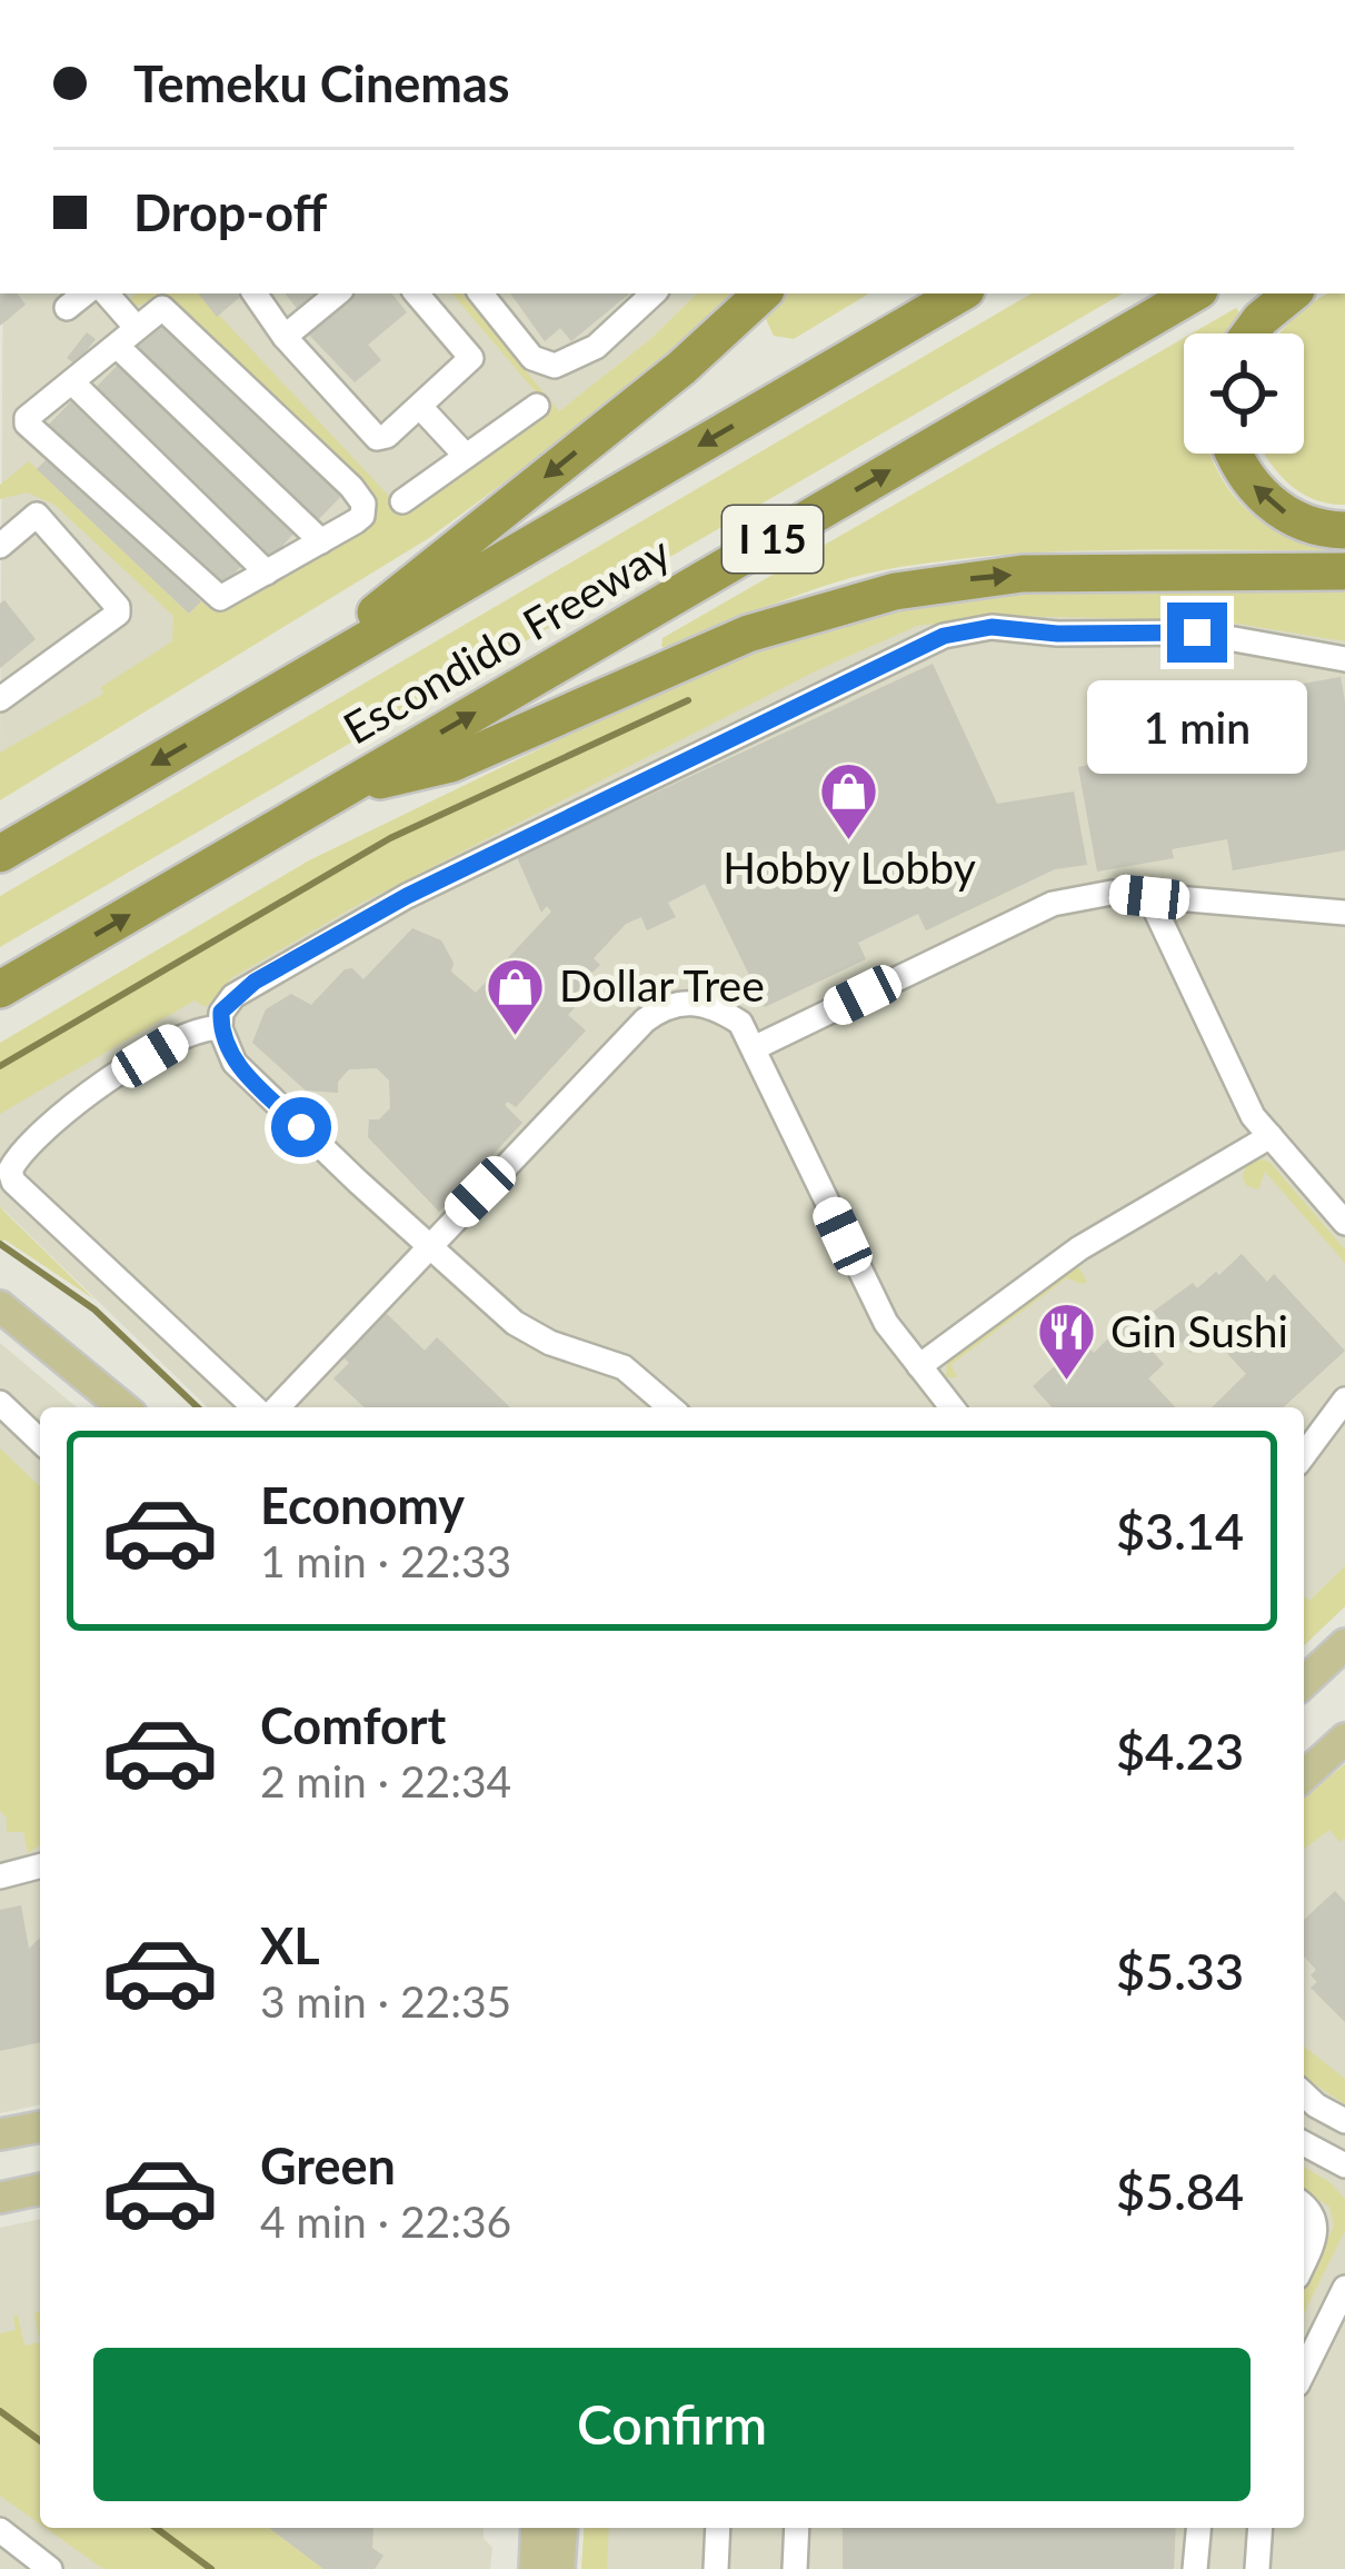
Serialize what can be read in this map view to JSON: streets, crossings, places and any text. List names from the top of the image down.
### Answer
{
  "streets": {
    "highway": ["I 15", "Escondido Freeway"]
  },
  "places": {
    "shop": ["Hobby Lobby", "Dollar Tree"],
    "restaurant": ["Gin Sushi"]
  },
  "page": {
    "banner": ["Temeku Cinemas", "Drop-off"],
    "bubble": "1 min",
    "list": [
      {
        "name": "Economy",
        "note": "1 min · 22:33",
        "value": "$3.14"
      },
      {
        "name": "Comfort",
        "note": "2 min · 22:34",
        "value": "$4.23"
      },
      {
        "name": "XL",
        "note": "3 min · 22:35",
        "value": "$5.33"
      },
      {
        "name": "Green",
        "note": "4 min · 22:36",
        "value": "$5.84"
      }
    ],
    "buttons": "Confirm"
  }
}
